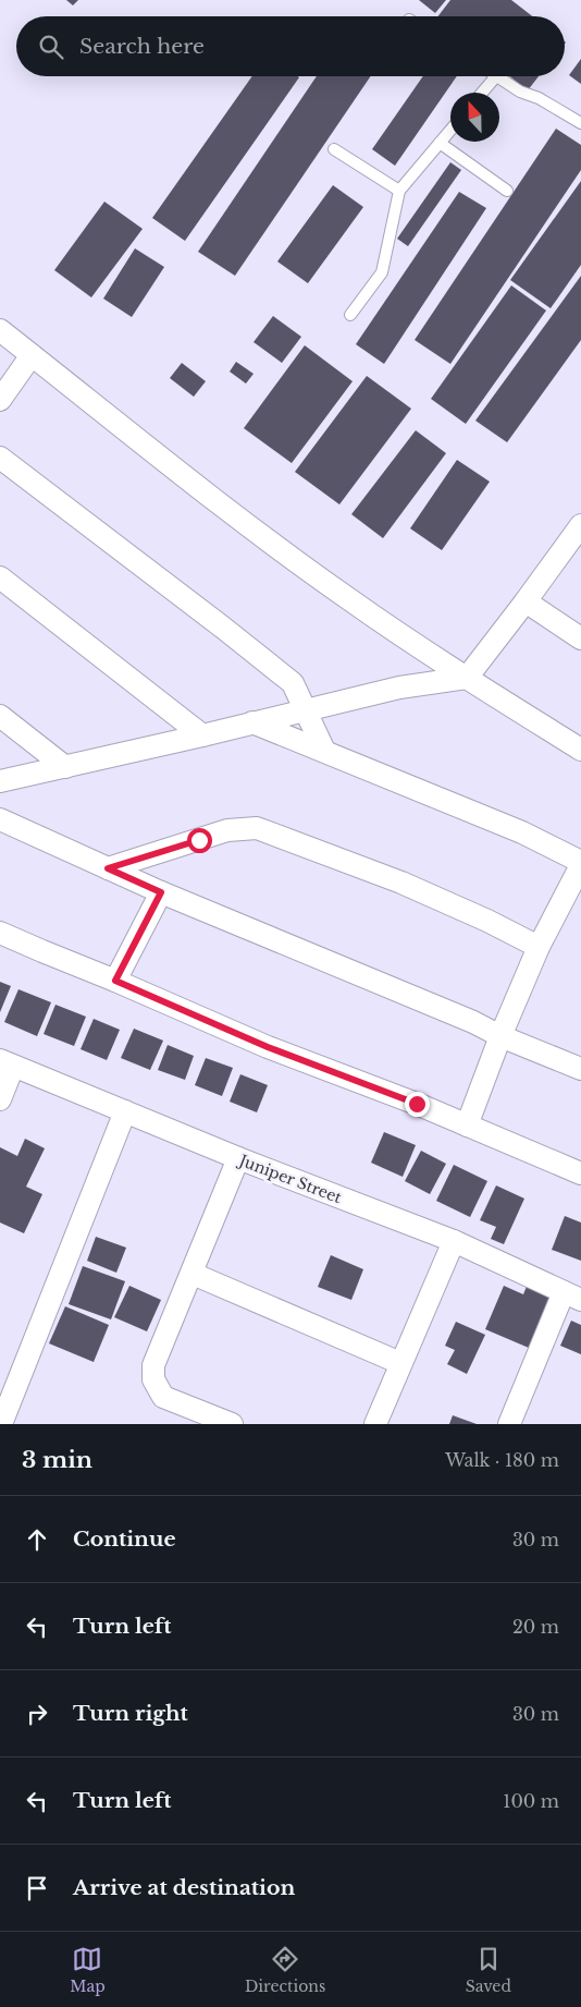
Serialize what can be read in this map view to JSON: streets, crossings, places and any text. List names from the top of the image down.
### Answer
{
  "streets": {
    "street": ["Juniper Street"]
  },
  "north": "top",
  "page": {
    "search": "Search here",
    "heading": ["3 min", "Walk · 180 m"],
    "list": [
      ["Continue", "30 m"],
      ["Turn left", "20 m"],
      ["Turn right", "30 m"],
      ["Turn left", "100 m"],
      "Arrive at destination"
    ],
    "nav": ["Map", "Directions", "Saved"]
  }
}
